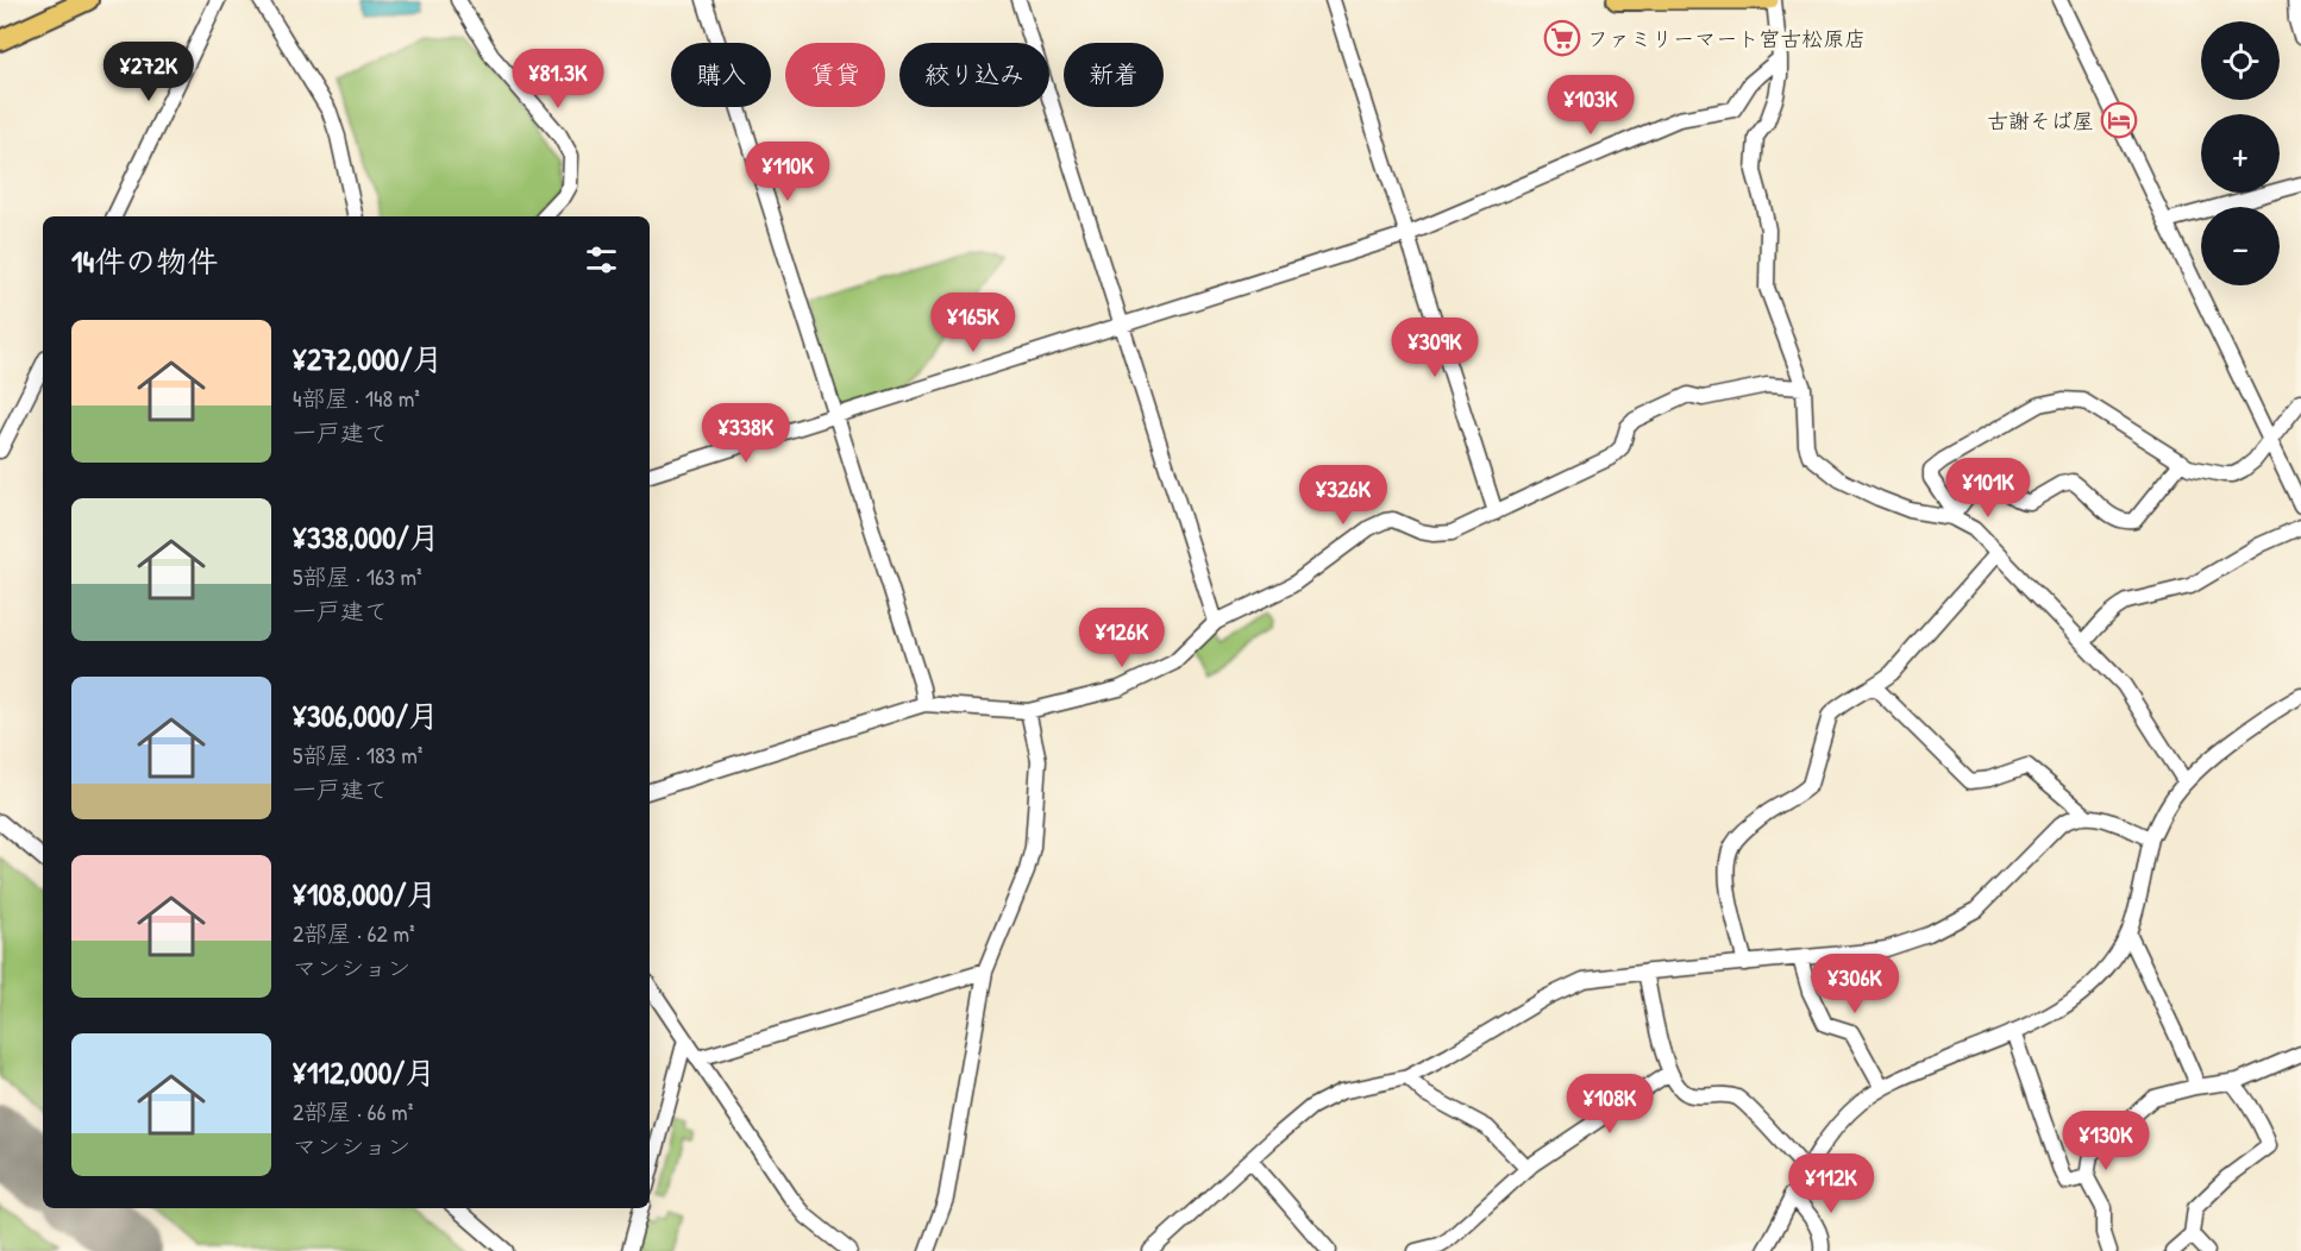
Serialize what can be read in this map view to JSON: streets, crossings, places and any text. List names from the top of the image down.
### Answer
{
  "places": {
    "supermarket": ["ファミリーマート宮古松原店"],
    "hotel": ["古謝そば屋"]
  },
  "page": {
    "map_buttons": ["+", "−"],
    "price": [
      "¥272K",
      "¥81.3K",
      "¥103K",
      "¥110K",
      "¥165K",
      "¥309K",
      "¥338K",
      "¥101K",
      "¥326K",
      "¥126K",
      "¥306K",
      "¥108K",
      "¥130K",
      "¥112K"
    ],
    "chip": [
      "購入",
      "賃貸",
      "絞り込み",
      "新着"
    ],
    "heading": "14件の物件",
    "list": [
      {
        "name": "¥272,000/月",
        "note": "4部屋 · 148 m² · 一戸建て"
      },
      {
        "name": "¥338,000/月",
        "note": "5部屋 · 163 m² · 一戸建て"
      },
      {
        "name": "¥306,000/月",
        "note": "5部屋 · 183 m² · 一戸建て"
      },
      {
        "name": "¥108,000/月",
        "note": "2部屋 · 62 m² · マンション"
      },
      {
        "name": "¥112,000/月",
        "note": "2部屋 · 66 m² · マンション"
      }
    ]
  }
}
